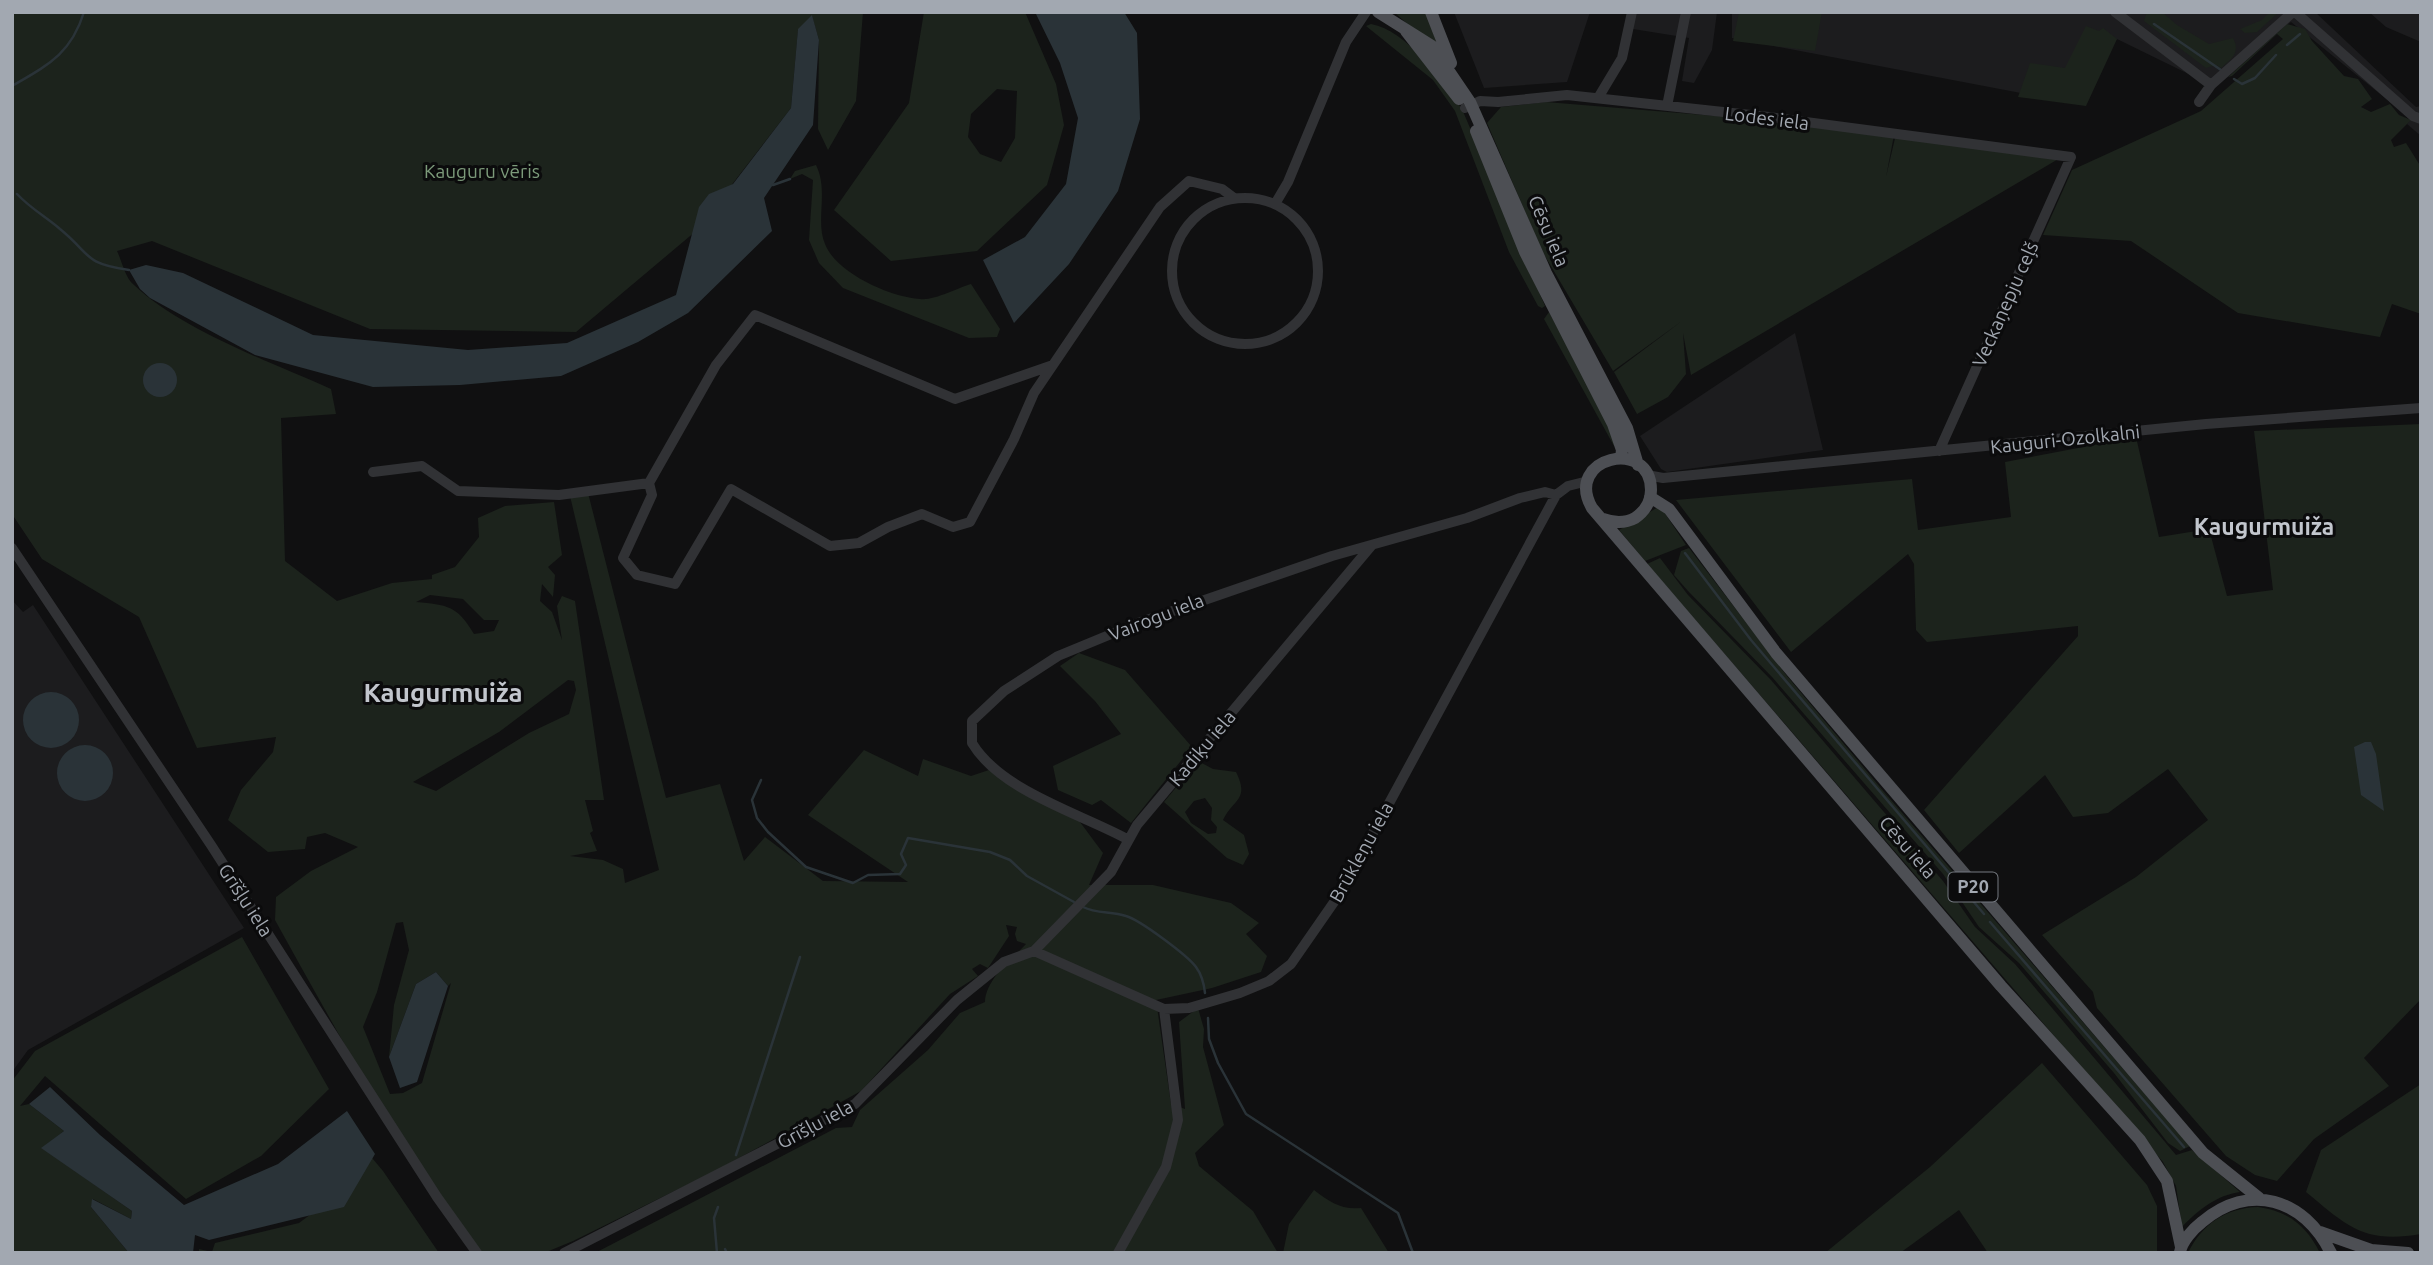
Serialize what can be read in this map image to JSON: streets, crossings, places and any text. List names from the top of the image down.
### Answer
{
  "streets": {
    "main road": ["Cēsu iela", "P20"],
    "street": [
      "Lodes iela",
      "Veckaņepju ceļš",
      "Kauguri-Ozolkalni",
      "Vairogu iela",
      "Kadiķu iela",
      "Brūkleņu iela",
      "Grīšļu iela"
    ]
  },
  "crossings": [
    ["Lodes iela", "Cēsu iela"],
    ["Lodes iela", "Veckaņepju ceļš"],
    ["Veckaņepju ceļš", "Kauguri-Ozolkalni"],
    ["Vairogu iela", "Kadiķu iela"],
    ["Vairogu iela", "Brūkleņu iela"],
    ["Kadiķu iela", "Grīšļu iela"]
  ],
  "districts": ["Kaugurmuiža", "Kaugurmuiža"],
  "parks": ["Kauguru vēris"]
}
